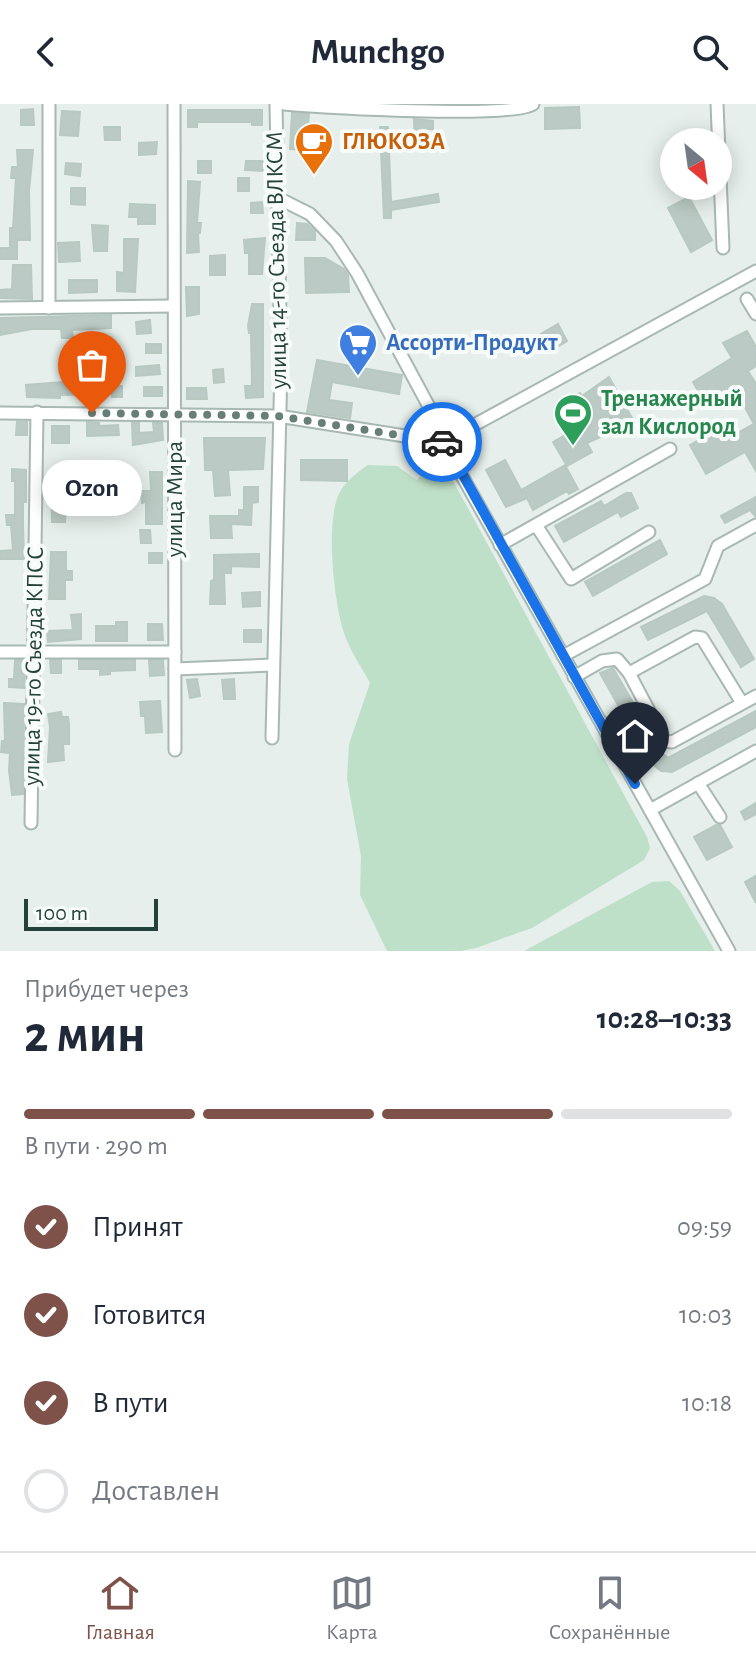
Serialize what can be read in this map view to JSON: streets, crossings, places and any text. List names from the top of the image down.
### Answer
{
  "streets": {
    "street": ["улица 14-го Съезда ВЛКСМ", "улица Мира", "улица 19-го Съезда КПСС"]
  },
  "places": {
    "cafe": ["ГЛЮКОЗА"],
    "supermarket": ["Ассорти-Продукт"],
    "other": ["Ozon"],
    "sports": ["Тренажерный зал Кислород"]
  },
  "scale_bar": "100 m",
  "north": "bottom right",
  "page": {
    "header": "Munchgo",
    "bubble": "Ozon",
    "scale": "100 m",
    "heading": ["2 мин", "Прибудет через", "10:28–10:33"],
    "bar": "В пути · 290 m",
    "list": [
      ["Принят", "09:59"],
      ["Готовится", "10:03"],
      ["В пути", "10:18"],
      "Доставлен"
    ],
    "tabs": ["Главная", "Карта", "Сохранённые"]
  }
}
